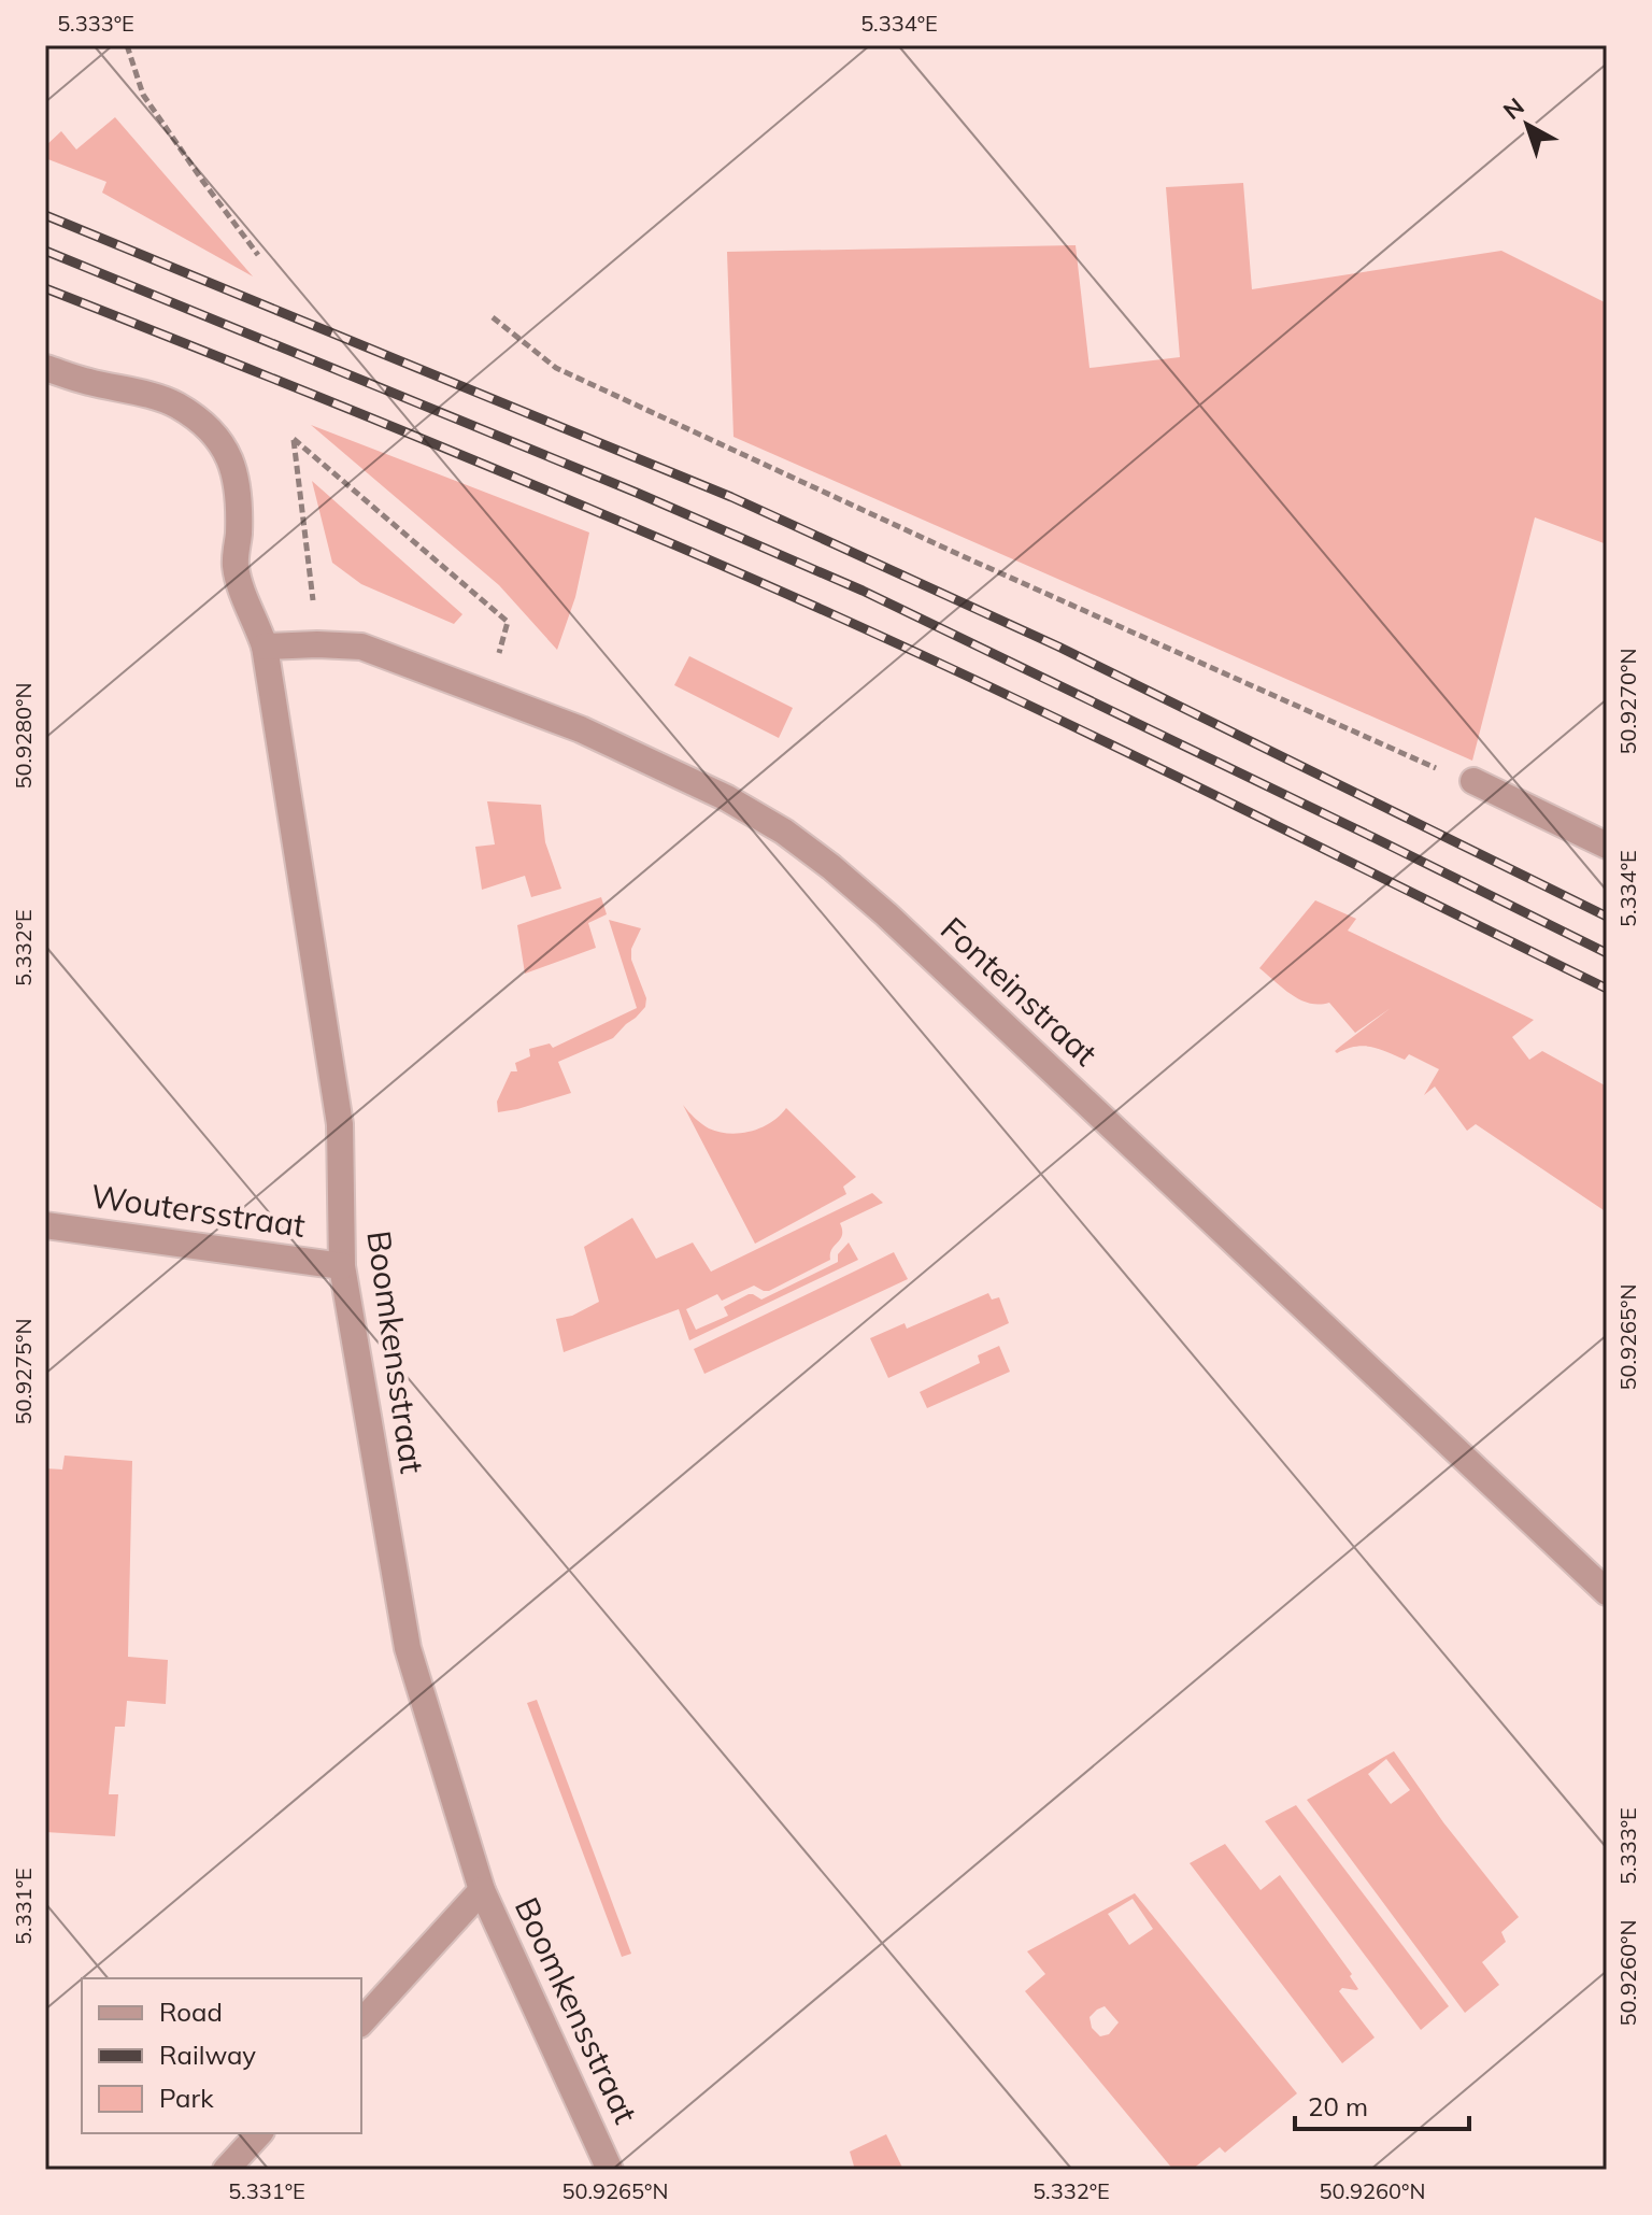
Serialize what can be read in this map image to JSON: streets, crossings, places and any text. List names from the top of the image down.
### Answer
{
  "streets": {
    "street": ["Fonteinstraat", "Woutersstraat", "Boomkensstraat"]
  },
  "crossings": [
    ["Fonteinstraat", "Boomkensstraat"],
    ["Woutersstraat", "Boomkensstraat"]
  ],
  "legend": ["Road", "Railway", "Park"],
  "scale_bar": "20 m",
  "north": "top left",
  "coordinates": [
    "5.333°E",
    "5.334°E",
    "50.9270°N",
    "50.9280°N",
    "5.332°E",
    "50.9265°N",
    "50.9275°N",
    "5.331°E",
    "50.9260°N"
  ]
}
